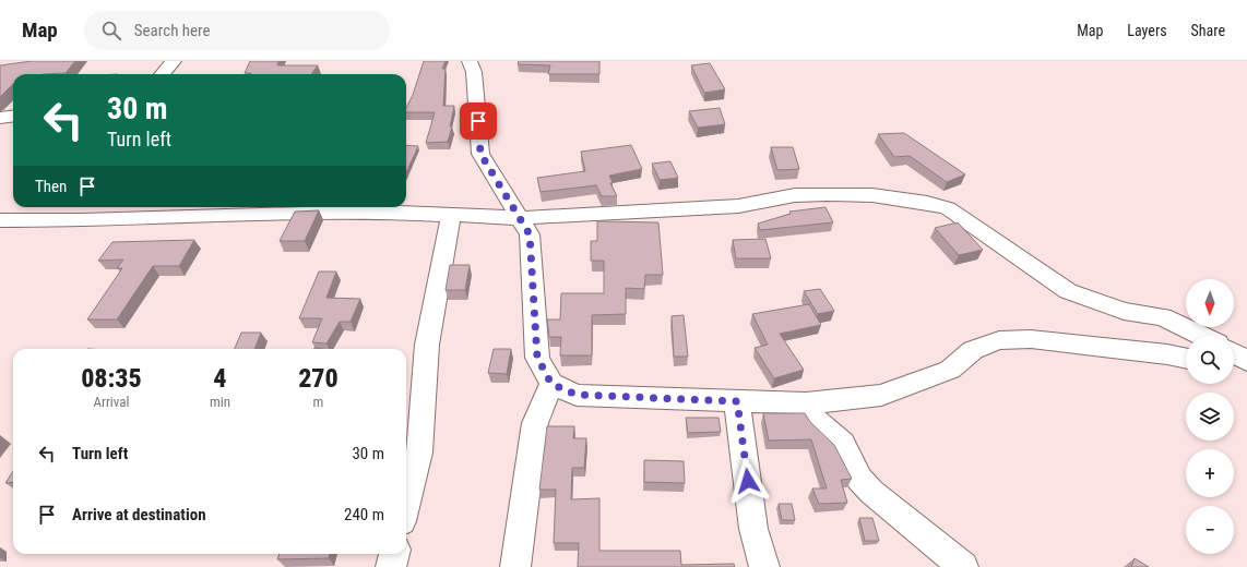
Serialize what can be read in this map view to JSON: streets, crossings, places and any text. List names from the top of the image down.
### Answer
{
  "north": "bottom",
  "page": {
    "header": "Map",
    "search": "Search here",
    "nav": ["Map", "Layers", "Share"],
    "turn": ["30 m", "Turn left"],
    "then": "Then",
    "map_buttons": ["+", "−"],
    "eta": [
      "08:35",
      "Arrival",
      "4",
      "min",
      "270",
      "m"
    ],
    "list": [
      {
        "name": "Turn left",
        "value": "30 m"
      },
      {
        "name": "Arrive at destination",
        "value": "240 m"
      }
    ]
  }
}
